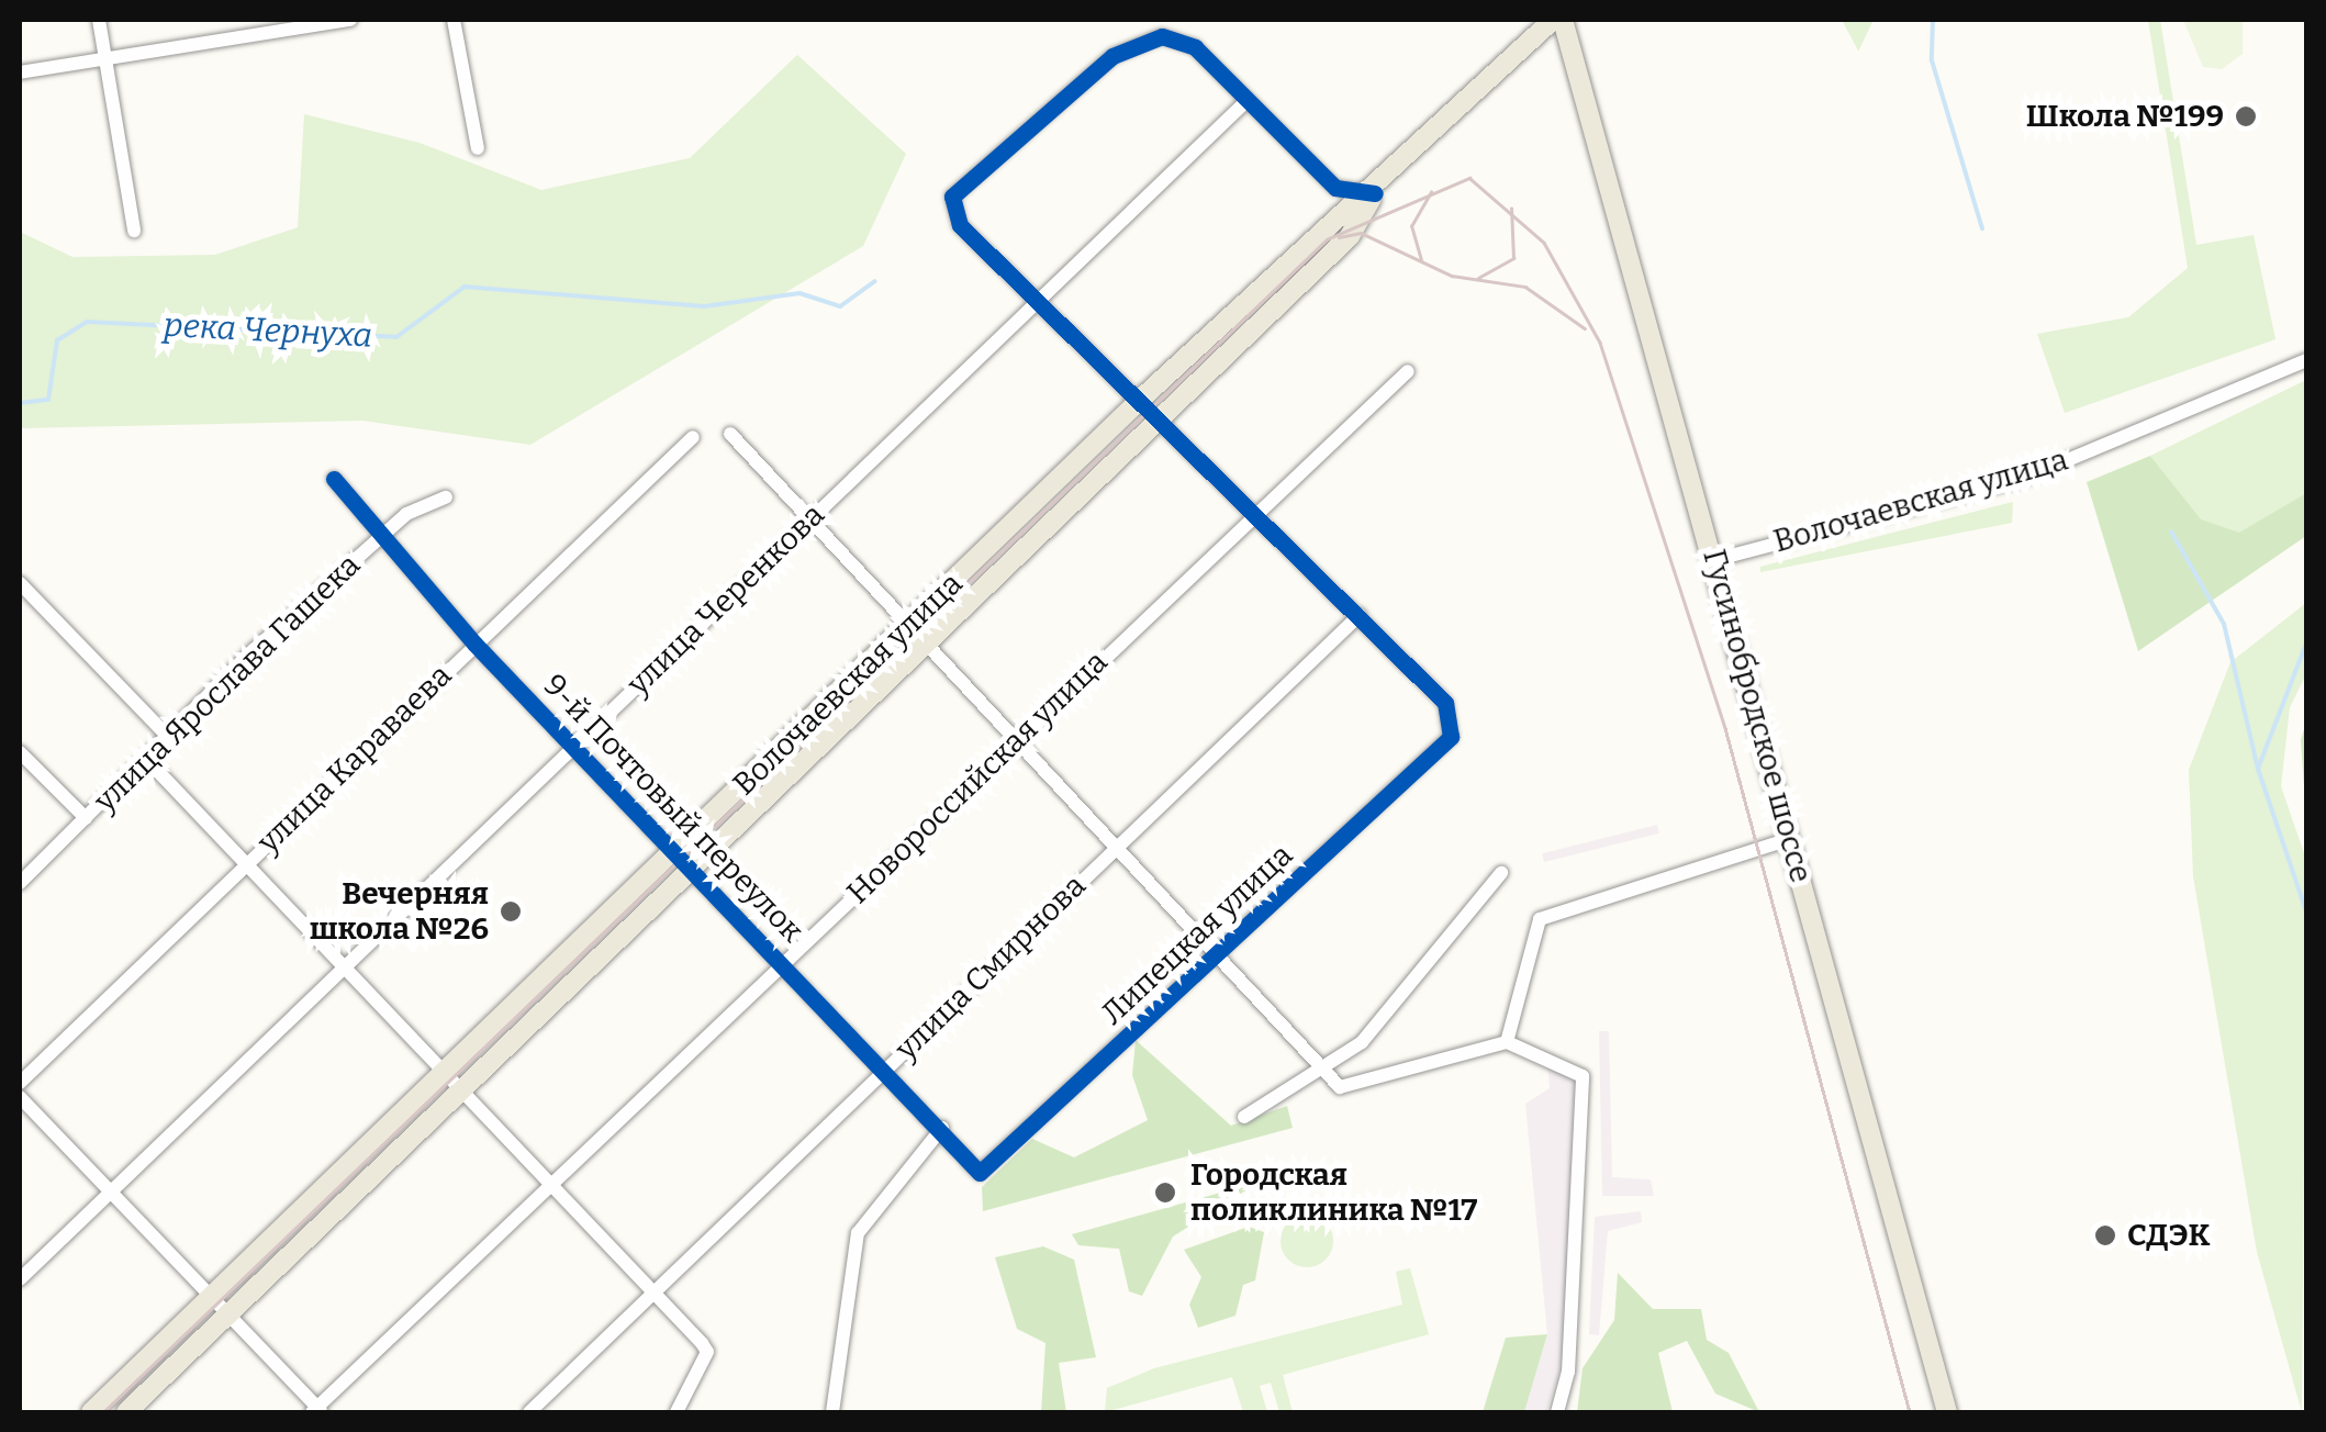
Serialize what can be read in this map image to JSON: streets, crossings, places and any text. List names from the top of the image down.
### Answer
{
  "streets": {
    "main road": ["Волочаевская улица", "Гусинобродское шоссе"],
    "street": [
      "улица Черенкова",
      "улица Ярослава Гашека",
      "улица Караваева",
      "Новороссийская улица",
      "9-й Почтовый переулок",
      "Липецкая улица",
      "улица Смирнова"
    ]
  },
  "crossings": [
    ["Волочаевская улица", "Гусинобродское шоссе"],
    ["Волочаевская улица", "9-й Почтовый переулок"],
    ["улица Черенкова", "9-й Почтовый переулок"],
    ["улица Ярослава Гашека", "9-й Почтовый переулок"],
    ["улица Караваева", "9-й Почтовый переулок"],
    ["Новороссийская улица", "9-й Почтовый переулок"],
    ["9-й Почтовый переулок", "Липецкая улица"],
    ["9-й Почтовый переулок", "улица Смирнова"],
    ["Липецкая улица", "улица Смирнова"]
  ],
  "water": ["река Чернуха"],
  "places": [
    "Школа №199",
    "Вечерняя школа №26",
    "Городская поликлиника №17",
    "СДЭК"
  ]
}
